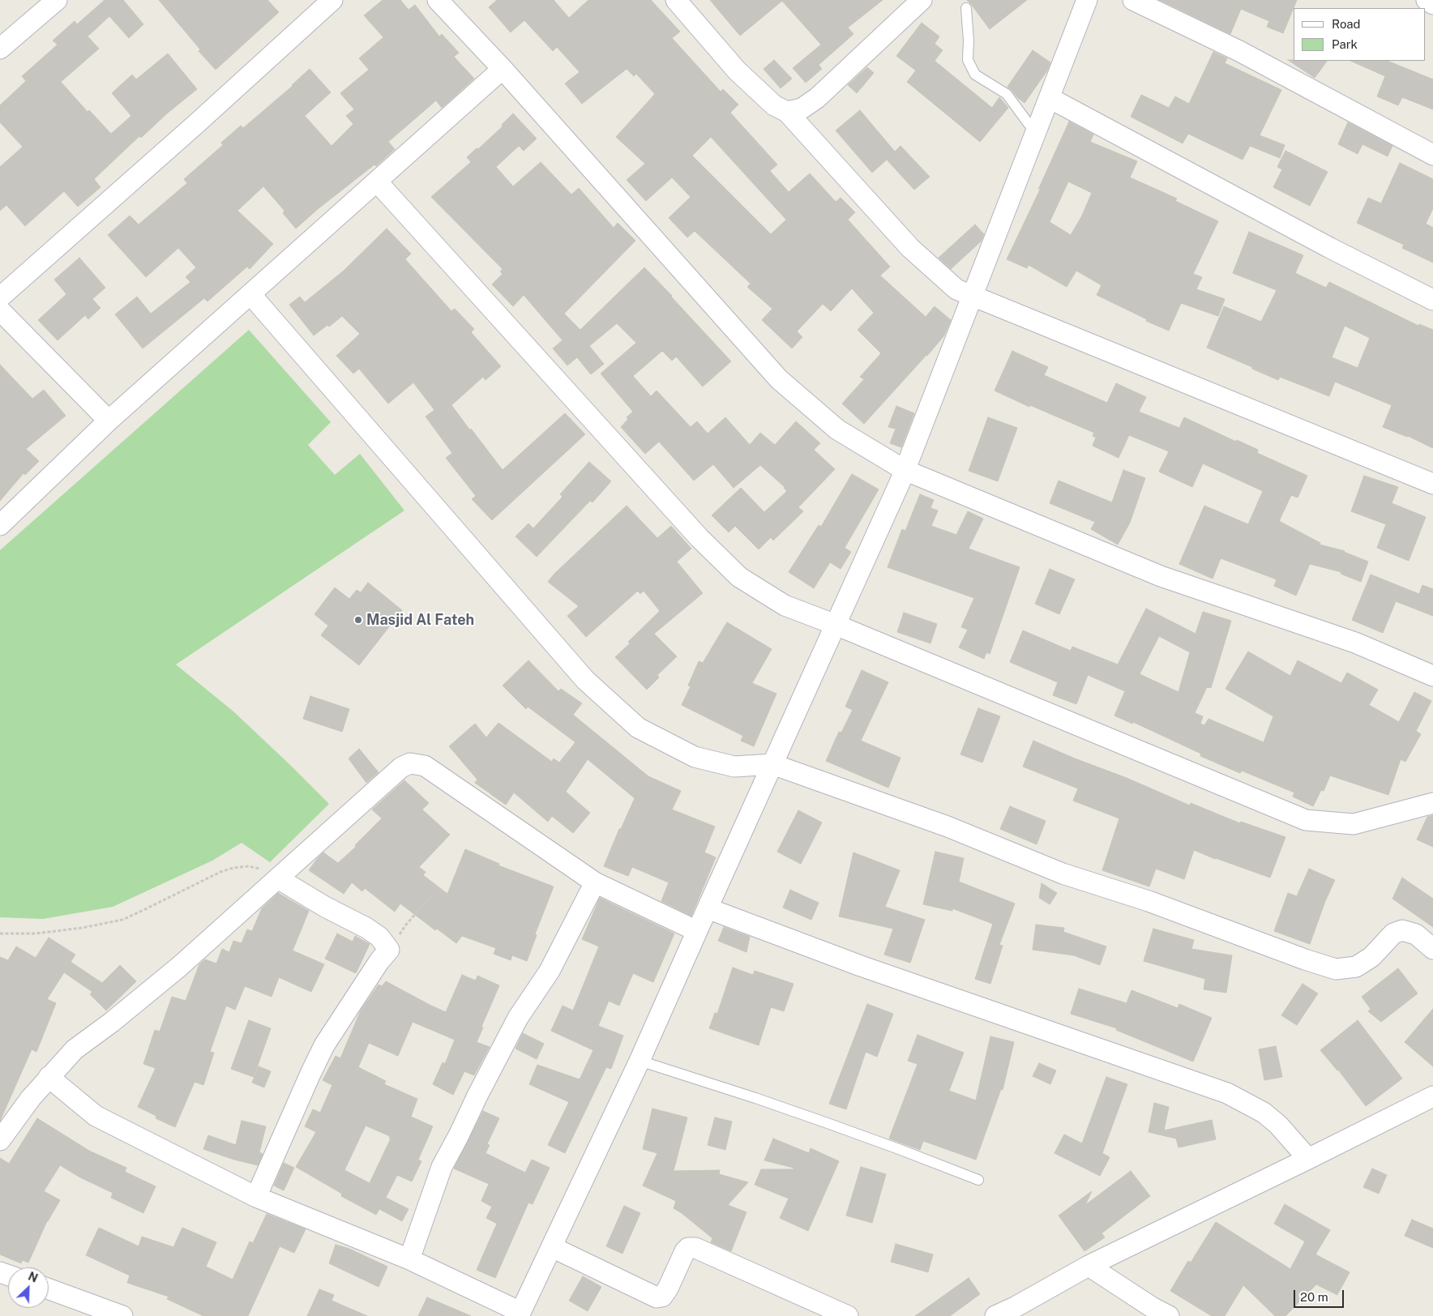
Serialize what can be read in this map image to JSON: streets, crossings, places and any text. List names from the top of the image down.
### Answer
{
  "places": ["Masjid Al Fateh"],
  "legend": ["Road", "Park"],
  "scale_bar": "20 m",
  "north": "top right"
}
